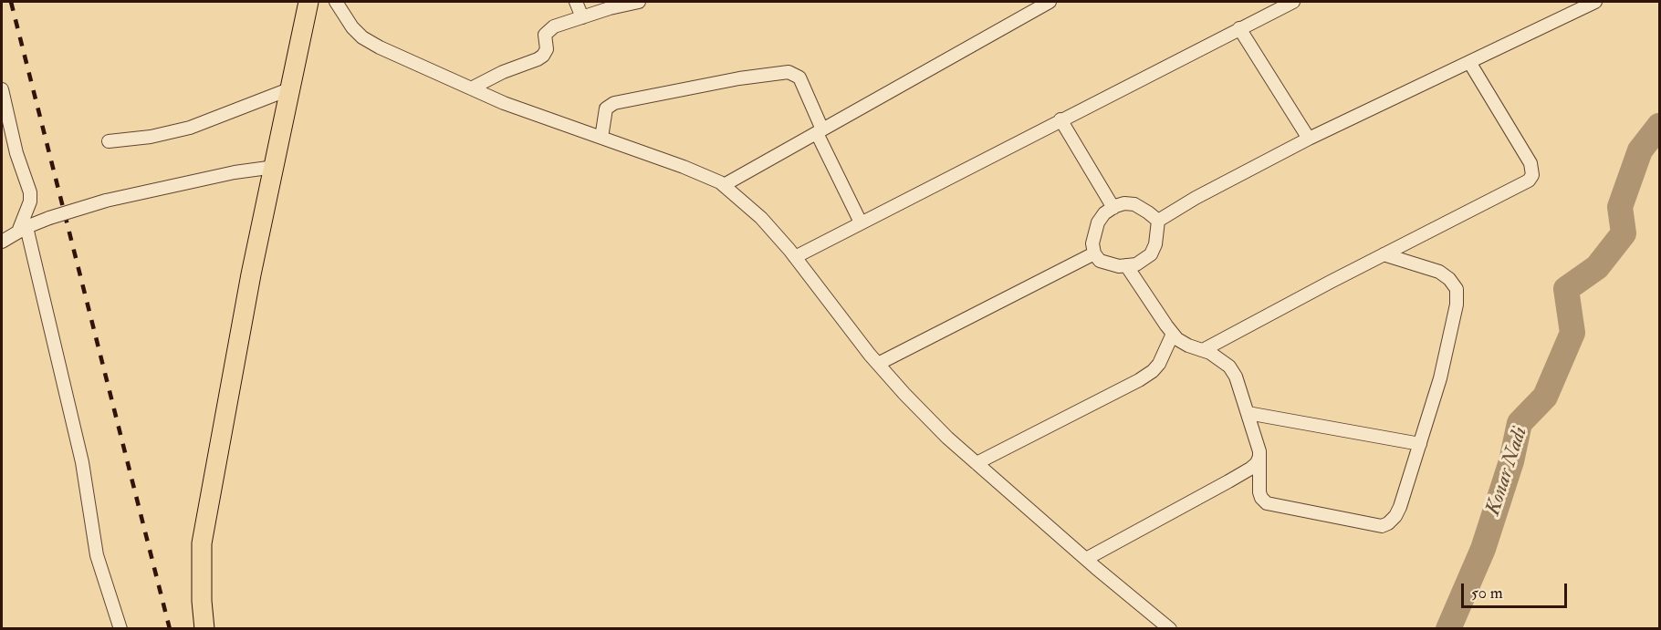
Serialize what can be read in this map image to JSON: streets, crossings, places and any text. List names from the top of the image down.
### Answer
{
  "water": ["Konar Nadi"],
  "scale_bar": "50 m"
}
